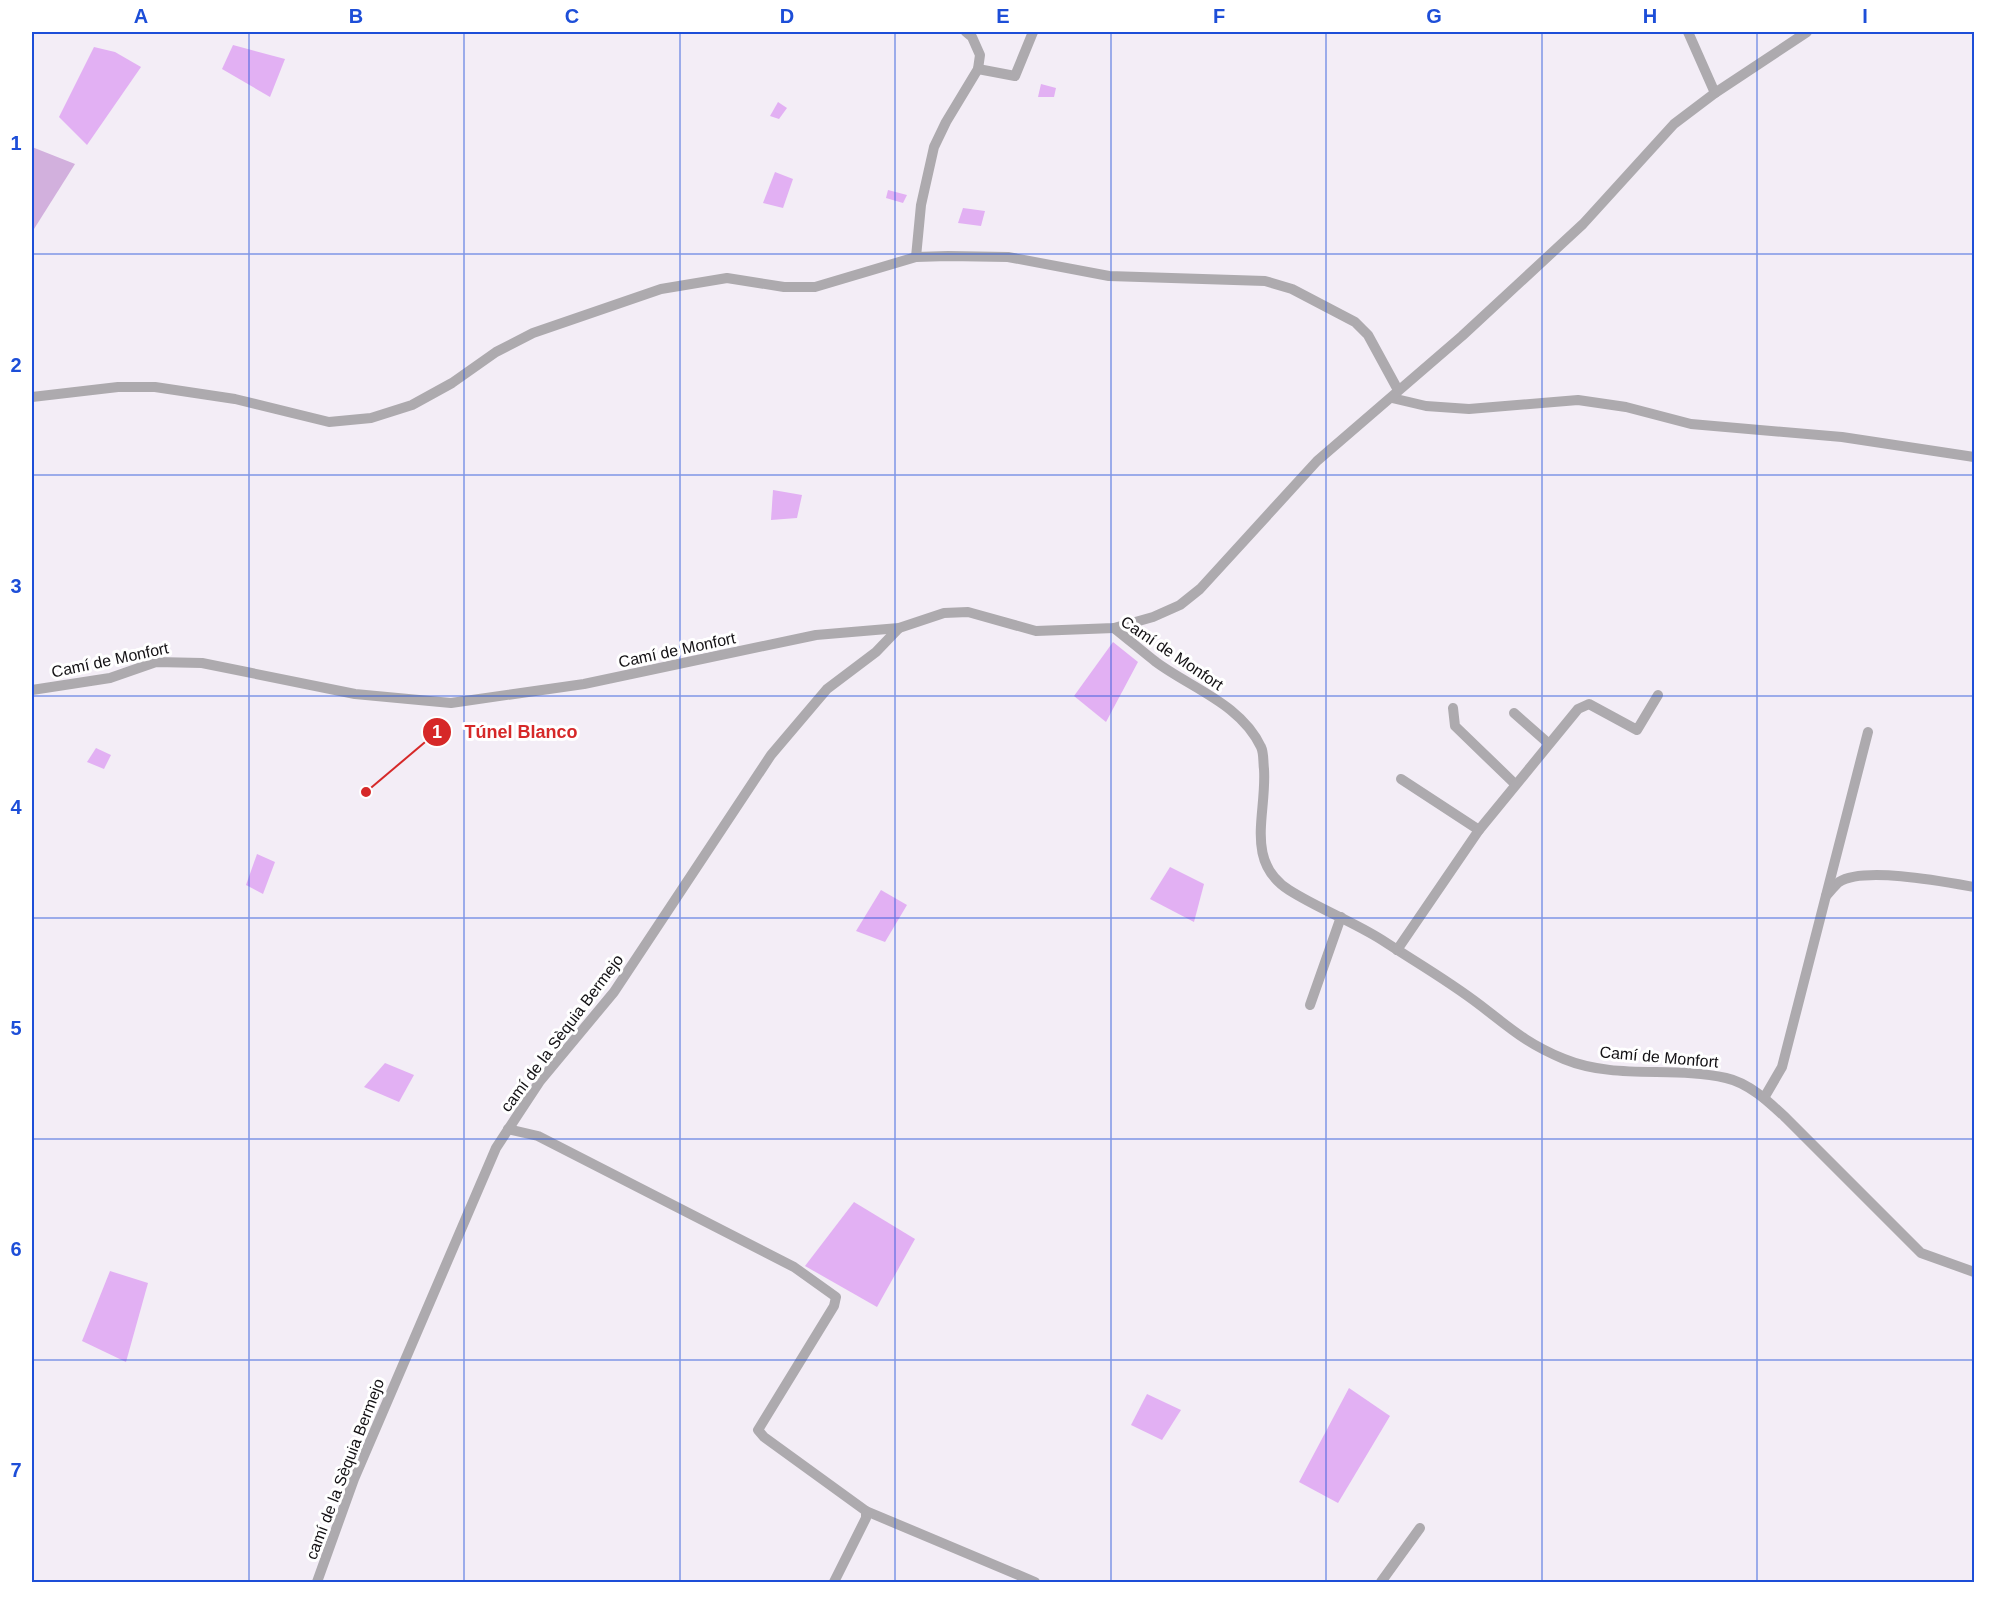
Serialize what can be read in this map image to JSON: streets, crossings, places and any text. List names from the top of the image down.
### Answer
{
  "streets": {
    "street": ["Camí de Monfort", "camí de la Sèquia Bermejo"]
  },
  "crossings": [
    ["Camí de Monfort", "camí de la Sèquia Bermejo"]
  ],
  "places": ["Túnel Blanco"],
  "grid": {
    "columns": [
      "A",
      "B",
      "C",
      "D",
      "E",
      "F",
      "G",
      "H",
      "I"
    ],
    "rows": [
      "1",
      "2",
      "3",
      "4",
      "5",
      "6",
      "7"
    ]
  }
}
